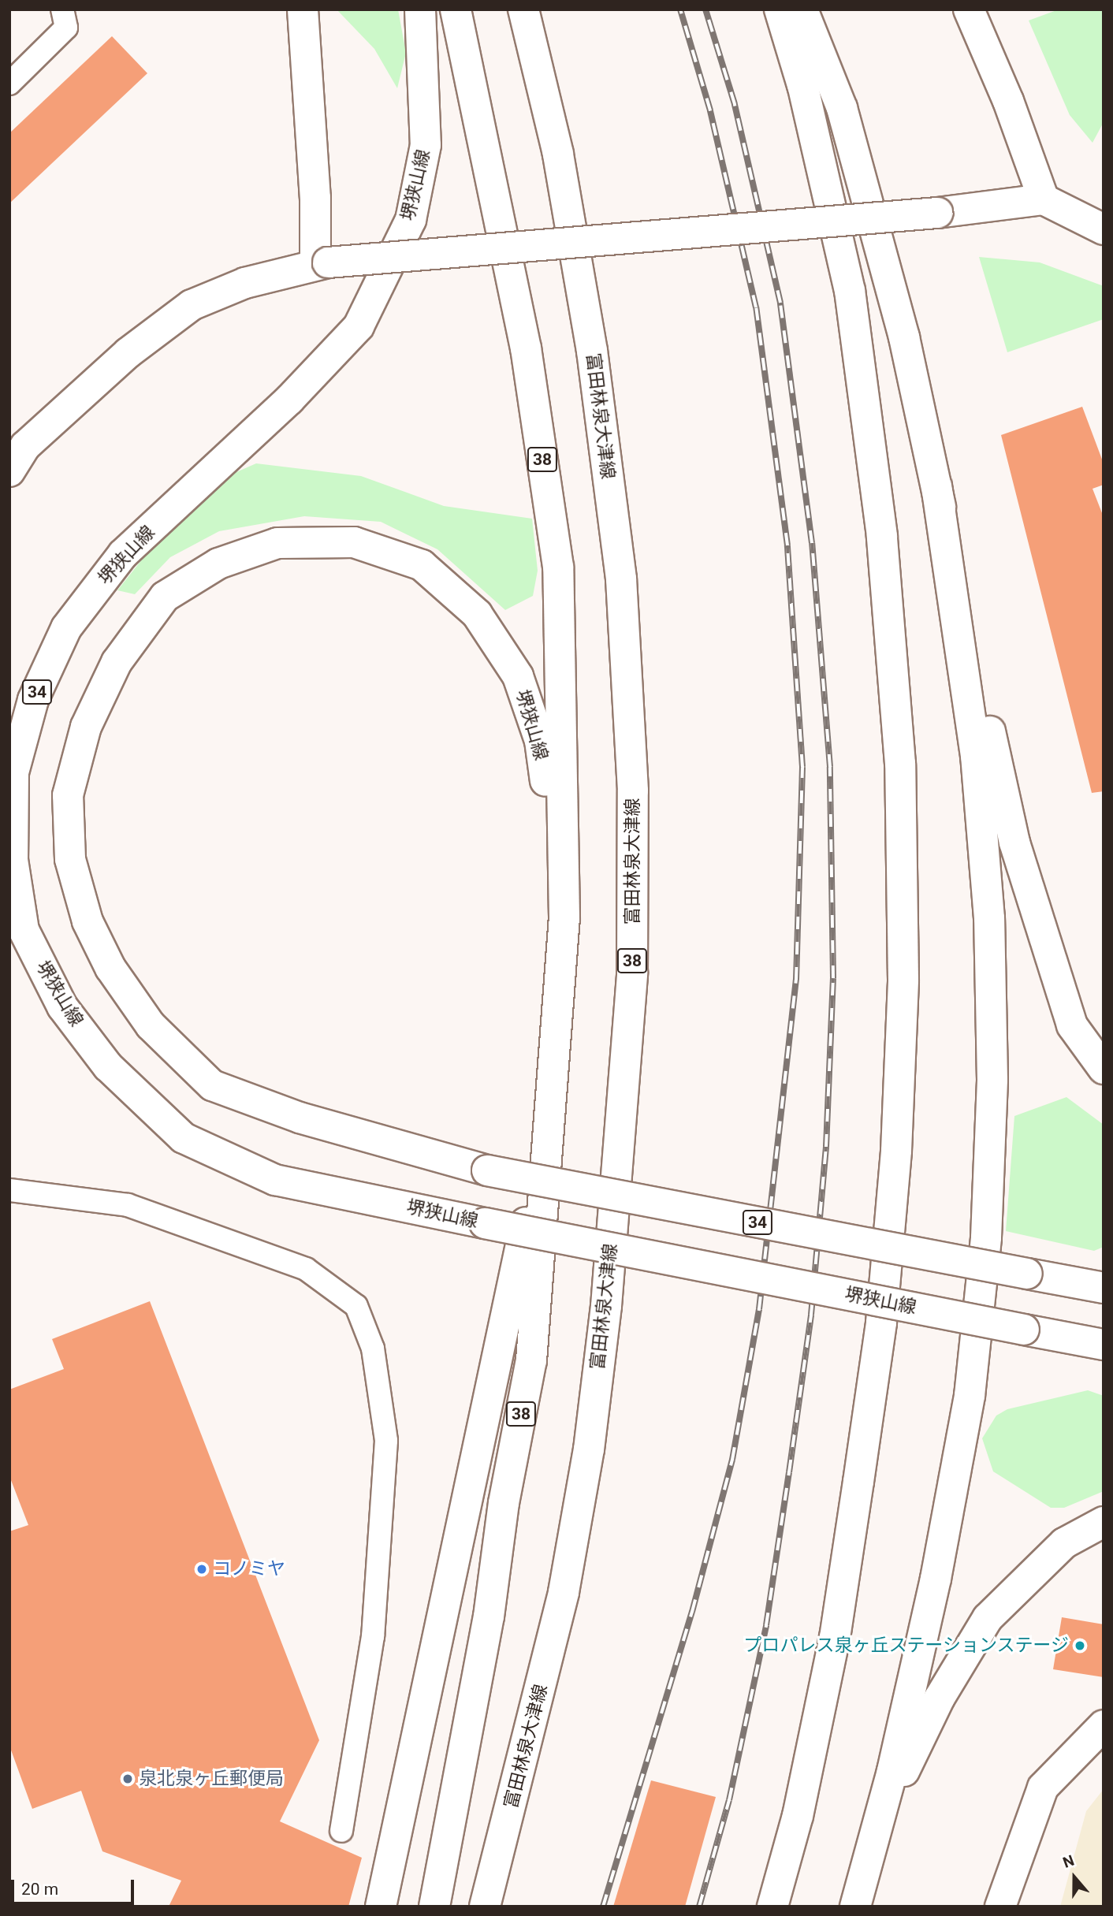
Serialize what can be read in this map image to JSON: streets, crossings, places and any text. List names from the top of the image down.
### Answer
{
  "streets": {
    "main road": [
      "堺狭山線",
      "富田林泉大津線",
      "38",
      "34"
    ]
  },
  "crossings": [
    ["堺狭山線", "38"]
  ],
  "places": ["コノミヤ", "プロパレス泉ヶ丘ステーションステージ", "泉北泉ヶ丘郵便局"],
  "scale_bar": "20 m",
  "north": "top"
}
